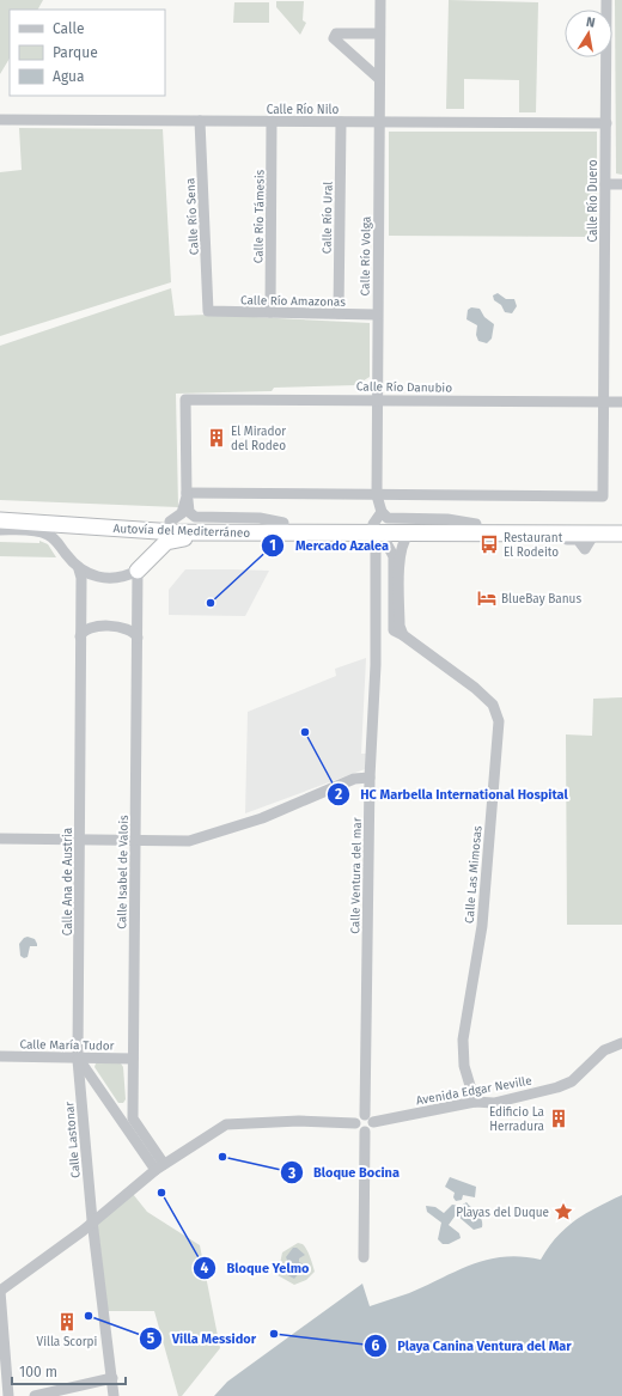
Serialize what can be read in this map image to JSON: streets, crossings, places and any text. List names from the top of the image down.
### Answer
{
  "streets": {
    "highway": ["Autovía del Mediterráneo"],
    "street": [
      "Calle Río Nilo",
      "Calle Río Duero",
      "Calle Río Sena",
      "Calle Río Támesis",
      "Calle Río Ural",
      "Calle Río Volga",
      "Calle Río Amazonas",
      "Calle Río Danubio",
      "Calle Isabel de Valois",
      "Calle Las Mimosas",
      "Calle Ventura del mar",
      "Calle Ana de Austria",
      "Calle María Tudor",
      "Avenida Edgar Neville",
      "Calle Lastonar"
    ]
  },
  "crossings": [
    ["Calle Río Nilo", "Calle Río Duero"],
    ["Calle Río Nilo", "Calle Río Sena"],
    ["Calle Río Nilo", "Calle Río Támesis"],
    ["Calle Río Nilo", "Calle Río Ural"],
    ["Calle Río Nilo", "Calle Río Volga"],
    ["Calle Río Duero", "Calle Río Volga"],
    ["Calle Río Duero", "Calle Río Danubio"],
    ["Calle Río Sena", "Calle Río Amazonas"],
    ["Calle Río Támesis", "Calle Río Amazonas"],
    ["Calle Río Ural", "Calle Río Amazonas"],
    ["Calle Río Volga", "Calle Río Amazonas"],
    ["Calle Río Volga", "Calle Río Danubio"],
    ["Calle Río Volga", "Autovía del Mediterráneo"],
    ["Autovía del Mediterráneo", "Calle Las Mimosas"],
    ["Calle Isabel de Valois", "Calle María Tudor"],
    ["Calle Las Mimosas", "Avenida Edgar Neville"],
    ["Calle Ventura del mar", "Avenida Edgar Neville"],
    ["Calle Ana de Austria", "Calle María Tudor"],
    ["Calle Ana de Austria", "Calle Lastonar"],
    ["Calle María Tudor", "Calle Lastonar"]
  ],
  "places": {
    "building": ["El Mirador del Rodeo", "Edificio La Herradura", "Villa Scorpi"],
    "bus stop": ["Restaurant El Rodeito"],
    "hotel": ["BlueBay Banus"],
    "other": [
      "Mercado Azalea",
      "HC Marbella International Hospital",
      "Bloque Bocina",
      "Bloque Yelmo",
      "Villa Messidor",
      "Playa Canina Ventura del Mar"
    ],
    "place": ["Playas del Duque"]
  },
  "legend": ["Calle", "Parque", "Agua"],
  "scale_bar": "100 m",
  "north": "top"
}
